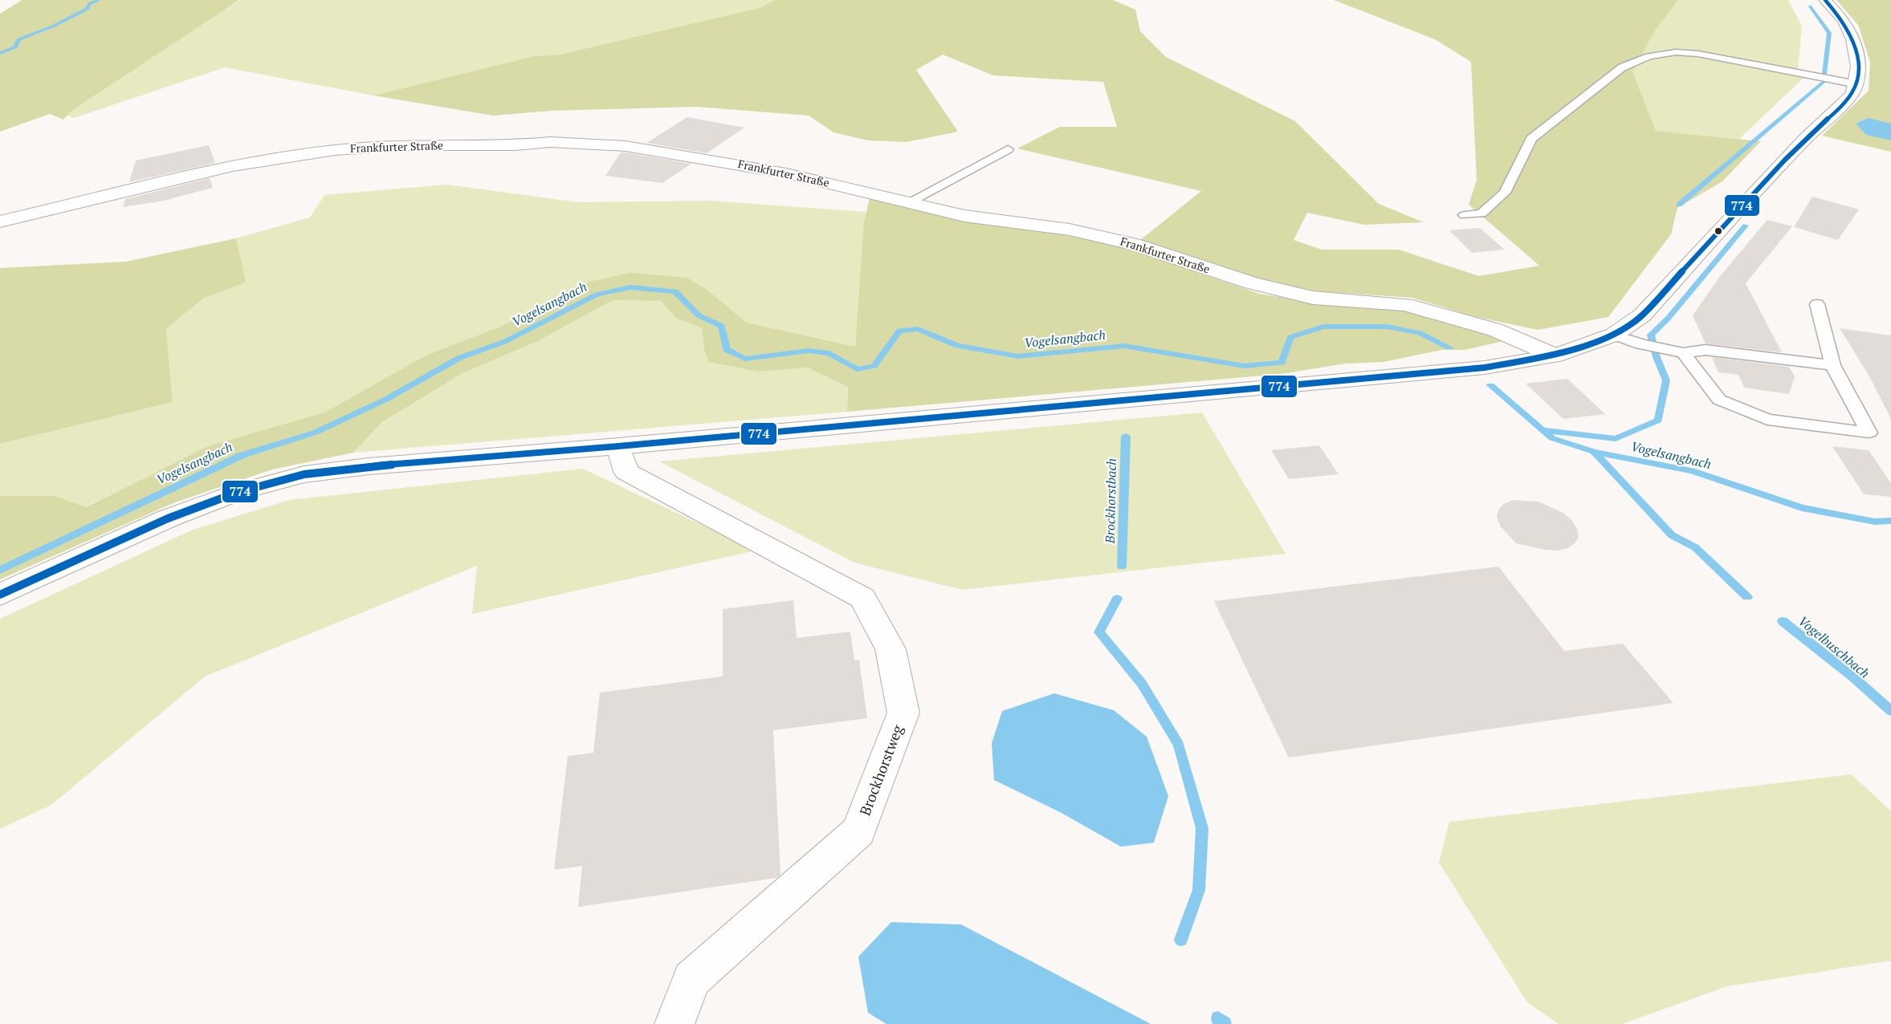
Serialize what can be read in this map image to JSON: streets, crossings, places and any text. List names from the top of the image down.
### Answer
{
  "streets": {
    "main road": ["Frankfurter Straße", "Brockhorstweg"]
  },
  "water": ["Vogelsangbach", "Brockhorstbach", "Vogelbuschbach"],
  "lines": ["transit line 774"]
}
